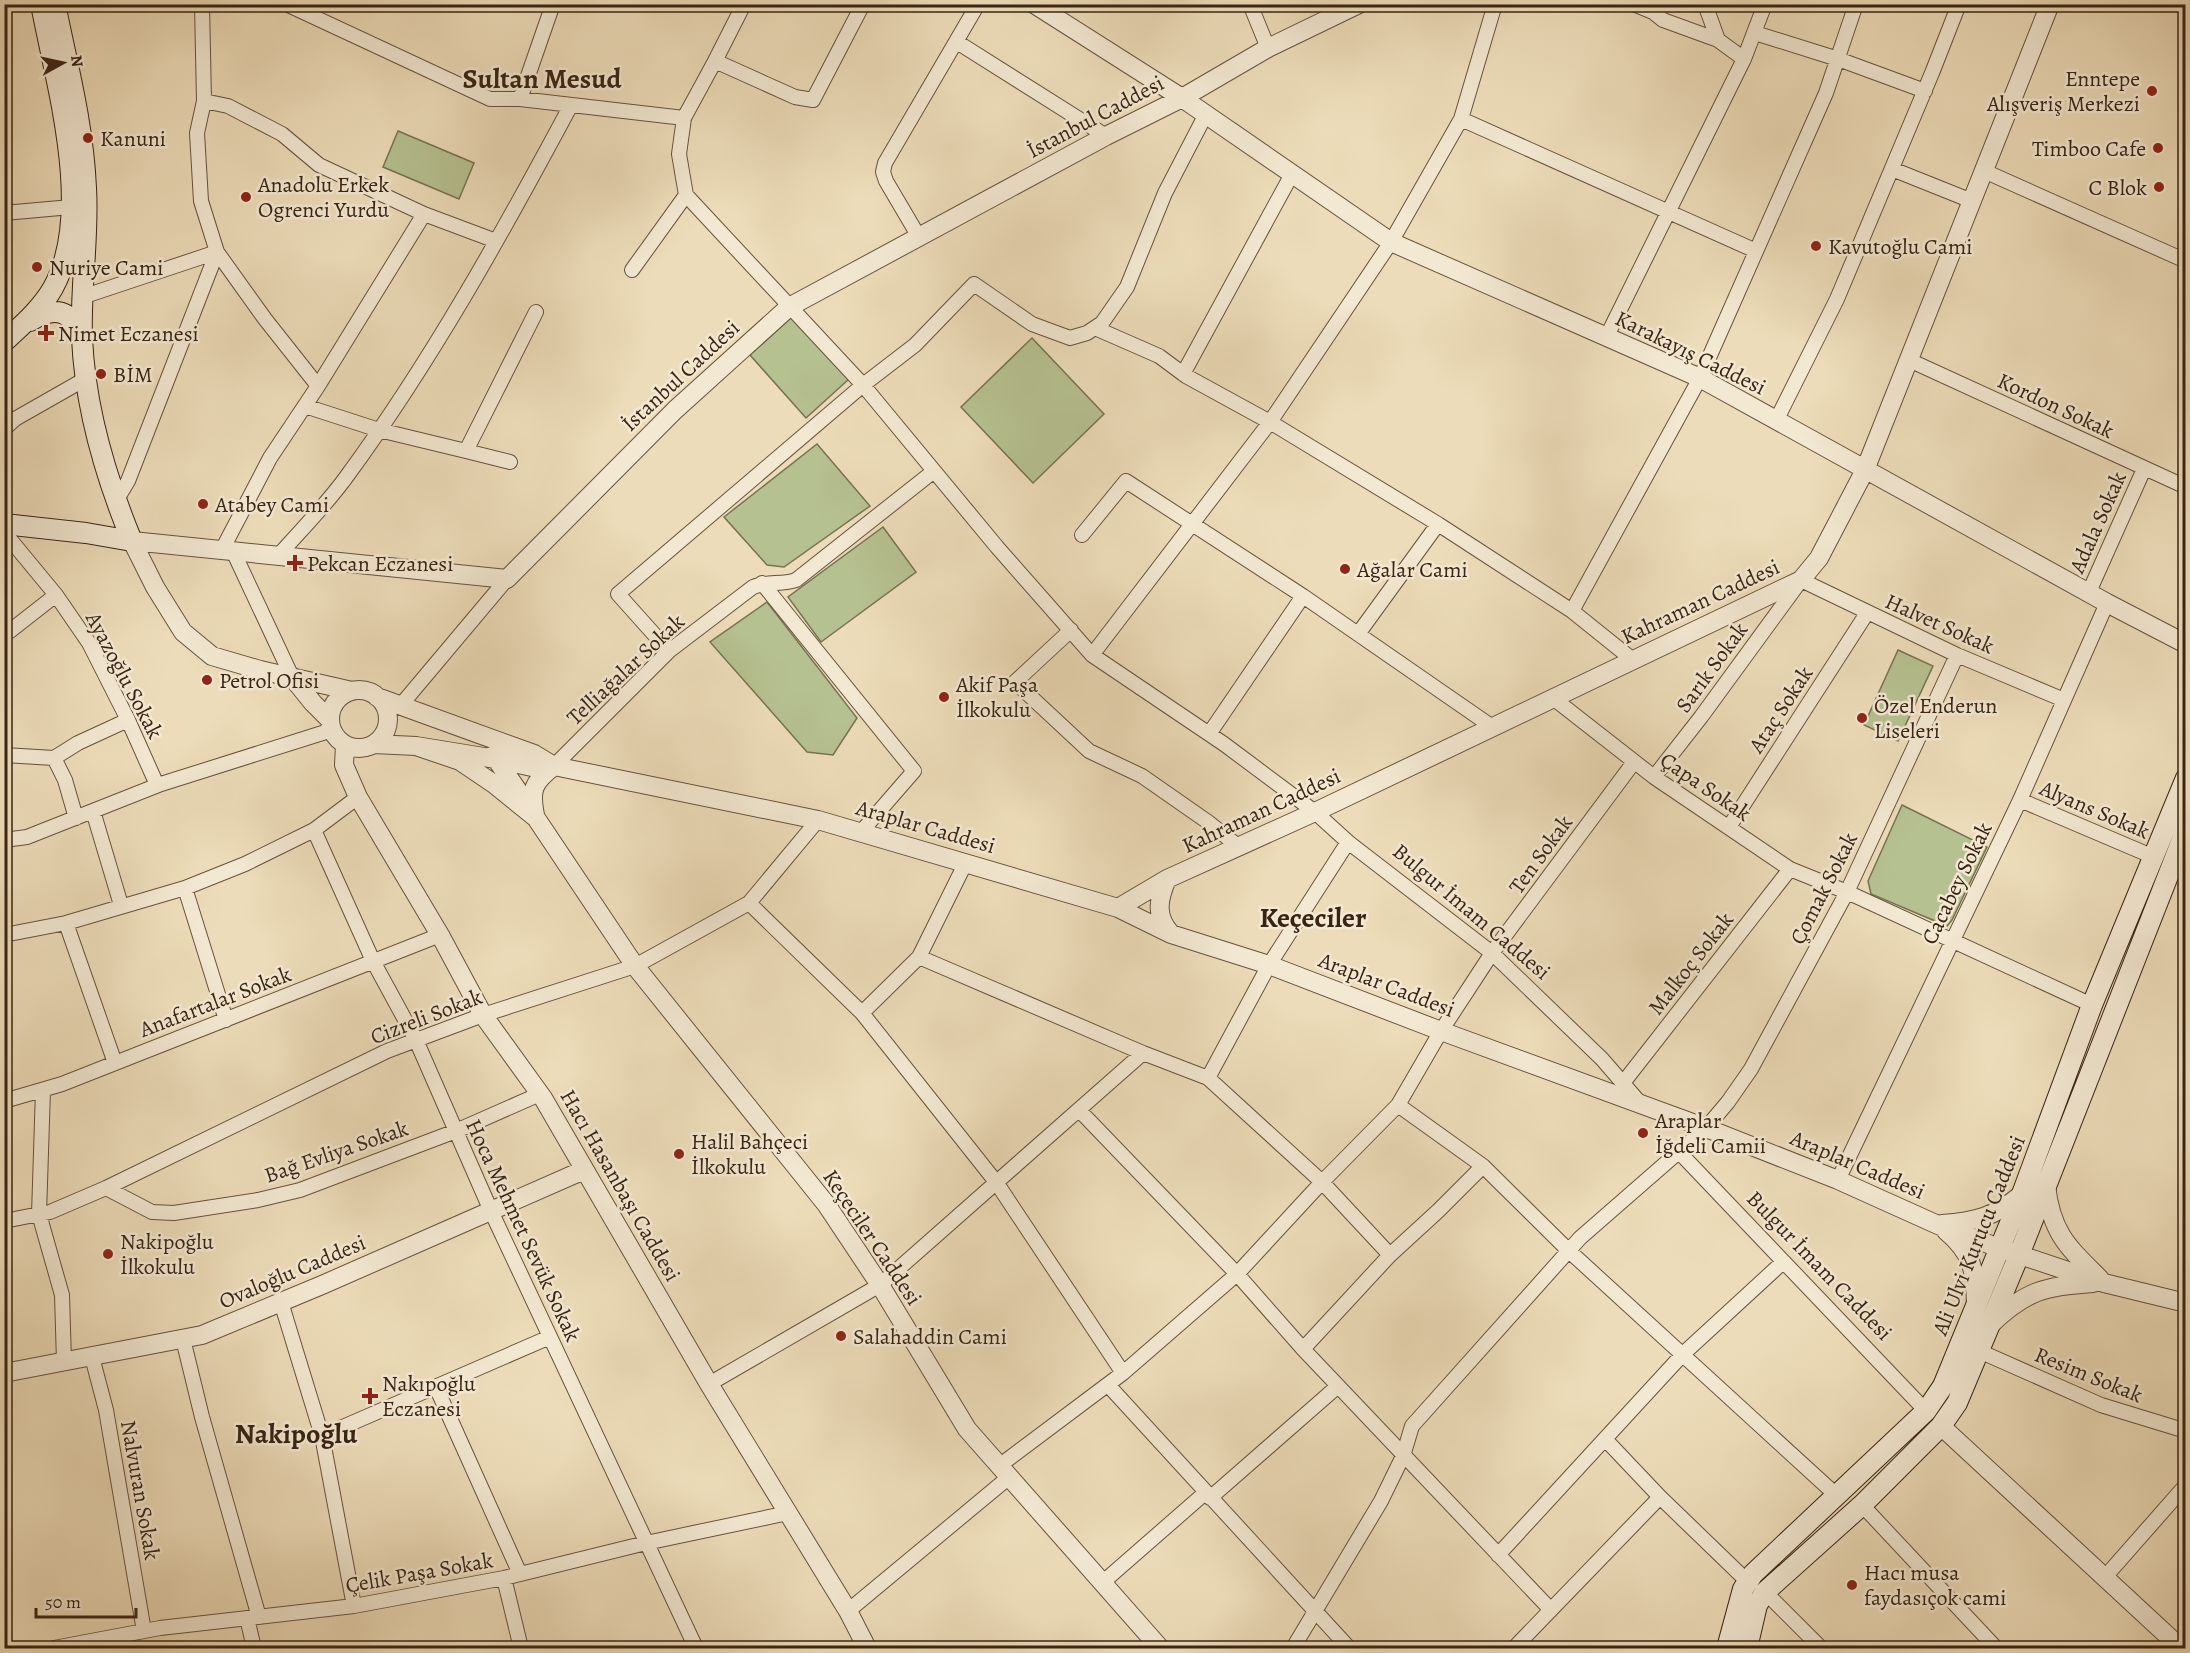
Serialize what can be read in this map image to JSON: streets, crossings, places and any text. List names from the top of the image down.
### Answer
{
  "streets": {
    "main road": ["Ali Ulvi Kurucu Caddesi"],
    "street": [
      "İstanbul Caddesi",
      "Karakayış Caddesi",
      "Kordon Sokak",
      "Adala Sokak",
      "Kahraman Caddesi",
      "Halvet Sokak",
      "Sarık Sokak",
      "Telliağalar Sokak",
      "Ayazoğlu Sokak",
      "Ataç Sokak",
      "Çapa Sokak",
      "Alyans Sokak",
      "Araplar Caddesi",
      "Ten Sokak",
      "Cacabey Sokak",
      "Çomak Sokak",
      "Bulgur İmam Caddesi",
      "Malkoç Sokak",
      "Anafartalar Sokak",
      "Cizreli Sokak",
      "Bağ Evliya Sokak",
      "Hacı Hasanbaşı Caddesi",
      "Hoca Mehmet Sevük Sokak",
      "Keçeciler Caddesi",
      "Ovaloğlu Caddesi",
      "Resim Sokak",
      "Nalvuran Sokak",
      "Çelik Paşa Sokak"
    ]
  },
  "crossings": [
    ["İstanbul Caddesi", "Karakayış Caddesi"],
    ["İstanbul Caddesi", "Bulgur İmam Caddesi"],
    ["Karakayış Caddesi", "Adala Sokak"],
    ["Karakayış Caddesi", "Kahraman Caddesi"],
    ["Karakayış Caddesi", "Cacabey Sokak"],
    ["Kordon Sokak", "Adala Sokak"],
    ["Kordon Sokak", "Kahraman Caddesi"],
    ["Kahraman Caddesi", "Halvet Sokak"],
    ["Kahraman Caddesi", "Sarık Sokak"],
    ["Kahraman Caddesi", "Çapa Sokak"],
    ["Kahraman Caddesi", "Araplar Caddesi"],
    ["Kahraman Caddesi", "Bulgur İmam Caddesi"],
    ["Halvet Sokak", "Sarık Sokak"],
    ["Halvet Sokak", "Ataç Sokak"],
    ["Halvet Sokak", "Cacabey Sokak"],
    ["Halvet Sokak", "Çomak Sokak"],
    ["Sarık Sokak", "Çapa Sokak"],
    ["Telliağalar Sokak", "Araplar Caddesi"],
    ["Telliağalar Sokak", "Bulgur İmam Caddesi"],
    ["Ataç Sokak", "Çapa Sokak"],
    ["Çapa Sokak", "Ten Sokak"],
    ["Çapa Sokak", "Cacabey Sokak"],
    ["Çapa Sokak", "Çomak Sokak"],
    ["Çapa Sokak", "Malkoç Sokak"],
    ["Çapa Sokak", "Ali Ulvi Kurucu Caddesi"],
    ["Alyans Sokak", "Cacabey Sokak"],
    ["Alyans Sokak", "Ali Ulvi Kurucu Caddesi"],
    ["Araplar Caddesi", "Ten Sokak"],
    ["Araplar Caddesi", "Cacabey Sokak"],
    ["Araplar Caddesi", "Çomak Sokak"],
    ["Araplar Caddesi", "Bulgur İmam Caddesi"],
    ["Araplar Caddesi", "Cizreli Sokak"],
    ["Araplar Caddesi", "Hacı Hasanbaşı Caddesi"],
    ["Araplar Caddesi", "Ali Ulvi Kurucu Caddesi"],
    ["Araplar Caddesi", "Keçeciler Caddesi"],
    ["Ten Sokak", "Bulgur İmam Caddesi"],
    ["Ten Sokak", "Hacı Hasanbaşı Caddesi"],
    ["Ten Sokak", "Keçeciler Caddesi"],
    ["Çomak Sokak", "Bulgur İmam Caddesi"],
    ["Bulgur İmam Caddesi", "Malkoç Sokak"],
    ["Bulgur İmam Caddesi", "Ali Ulvi Kurucu Caddesi"],
    ["Anafartalar Sokak", "Hacı Hasanbaşı Caddesi"],
    ["Anafartalar Sokak", "Hoca Mehmet Sevük Sokak"],
    ["Cizreli Sokak", "Bağ Evliya Sokak"],
    ["Cizreli Sokak", "Hacı Hasanbaşı Caddesi"],
    ["Cizreli Sokak", "Hoca Mehmet Sevük Sokak"],
    ["Cizreli Sokak", "Keçeciler Caddesi"],
    ["Bağ Evliya Sokak", "Hacı Hasanbaşı Caddesi"],
    ["Bağ Evliya Sokak", "Hoca Mehmet Sevük Sokak"],
    ["Hacı Hasanbaşı Caddesi", "Keçeciler Caddesi"],
    ["Hacı Hasanbaşı Caddesi", "Ovaloğlu Caddesi"],
    ["Hacı Hasanbaşı Caddesi", "Çelik Paşa Sokak"],
    ["Hoca Mehmet Sevük Sokak", "Ovaloğlu Caddesi"],
    ["Hoca Mehmet Sevük Sokak", "Çelik Paşa Sokak"],
    ["Ali Ulvi Kurucu Caddesi", "Resim Sokak"],
    ["Ovaloğlu Caddesi", "Nalvuran Sokak"],
    ["Nalvuran Sokak", "Çelik Paşa Sokak"]
  ],
  "districts": ["Sultan Mesud", "Keçeciler", "Nakipoğlu"],
  "places": {
    "other": [
      "Enntepe Alışveriş Merkezi",
      "Kanuni",
      "Timboo Cafe",
      "C Blok",
      "Anadolu Erkek Ogrenci Yurdu",
      "Kavutoğlu Cami",
      "Nuriye Cami",
      "BİM",
      "Atabey Cami",
      "Ağalar Cami",
      "Petrol Ofisi",
      "Akif Paşa İlkokulu",
      "Özel Enderun Liseleri",
      "Araplar İğdeli Camii",
      "Halil Bahçeci İlkokulu",
      "Nakipoğlu İlkokulu",
      "Salahaddin Cami",
      "Hacı musa faydasıçok cami"
    ],
    "health": ["Nimet Eczanesi", "Pekcan Eczanesi", "Nakıpoğlu Eczanesi"]
  },
  "scale_bar": "50 m",
  "north": "right"
}
